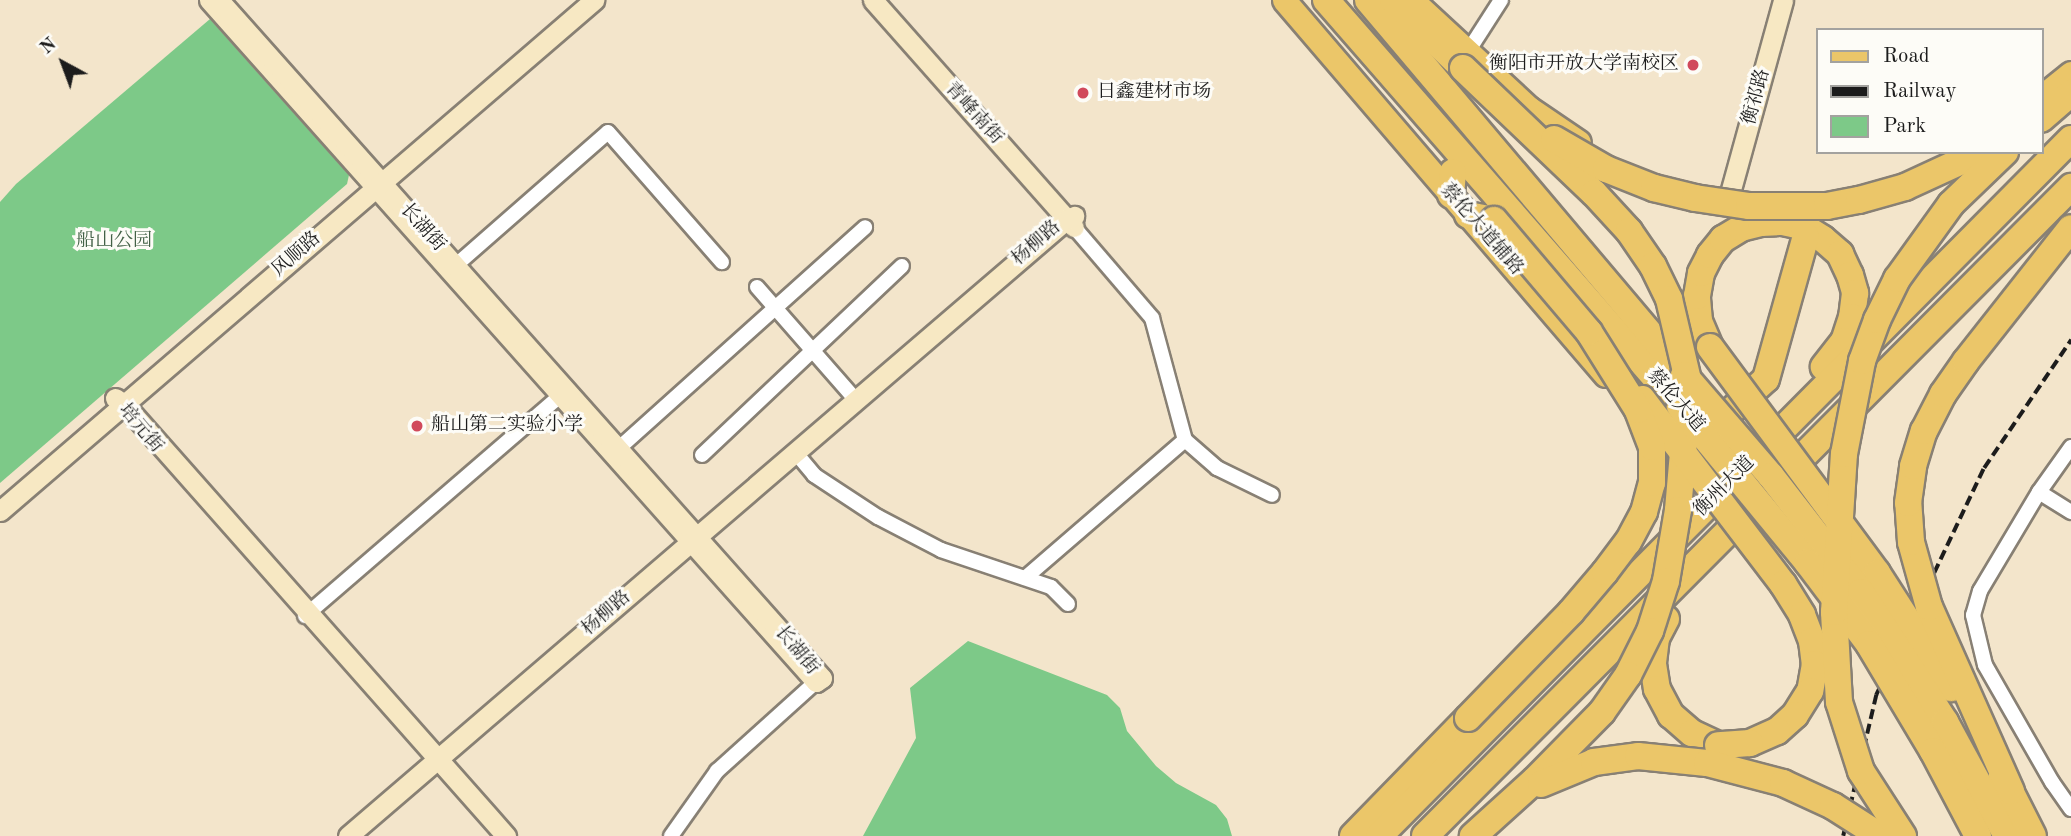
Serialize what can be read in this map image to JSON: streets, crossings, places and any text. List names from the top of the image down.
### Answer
{
  "streets": {
    "highway": ["蔡伦大道", "衡州大道"],
    "main road": ["蔡伦大道辅路"],
    "street": [
      "衡祁路",
      "青峰南街",
      "长湖街",
      "杨柳路",
      "风顺路",
      "培元街"
    ]
  },
  "crossings": [
    ["青峰南街", "杨柳路"],
    ["长湖街", "杨柳路"],
    ["长湖街", "风顺路"],
    ["杨柳路", "培元街"],
    ["风顺路", "培元街"]
  ],
  "parks": ["船山公园"],
  "places": ["衡阳市开放大学南校区", "日鑫建材市场", "船山第二实验小学"],
  "legend": ["Road", "Railway", "Park"],
  "north": "top left"
}
